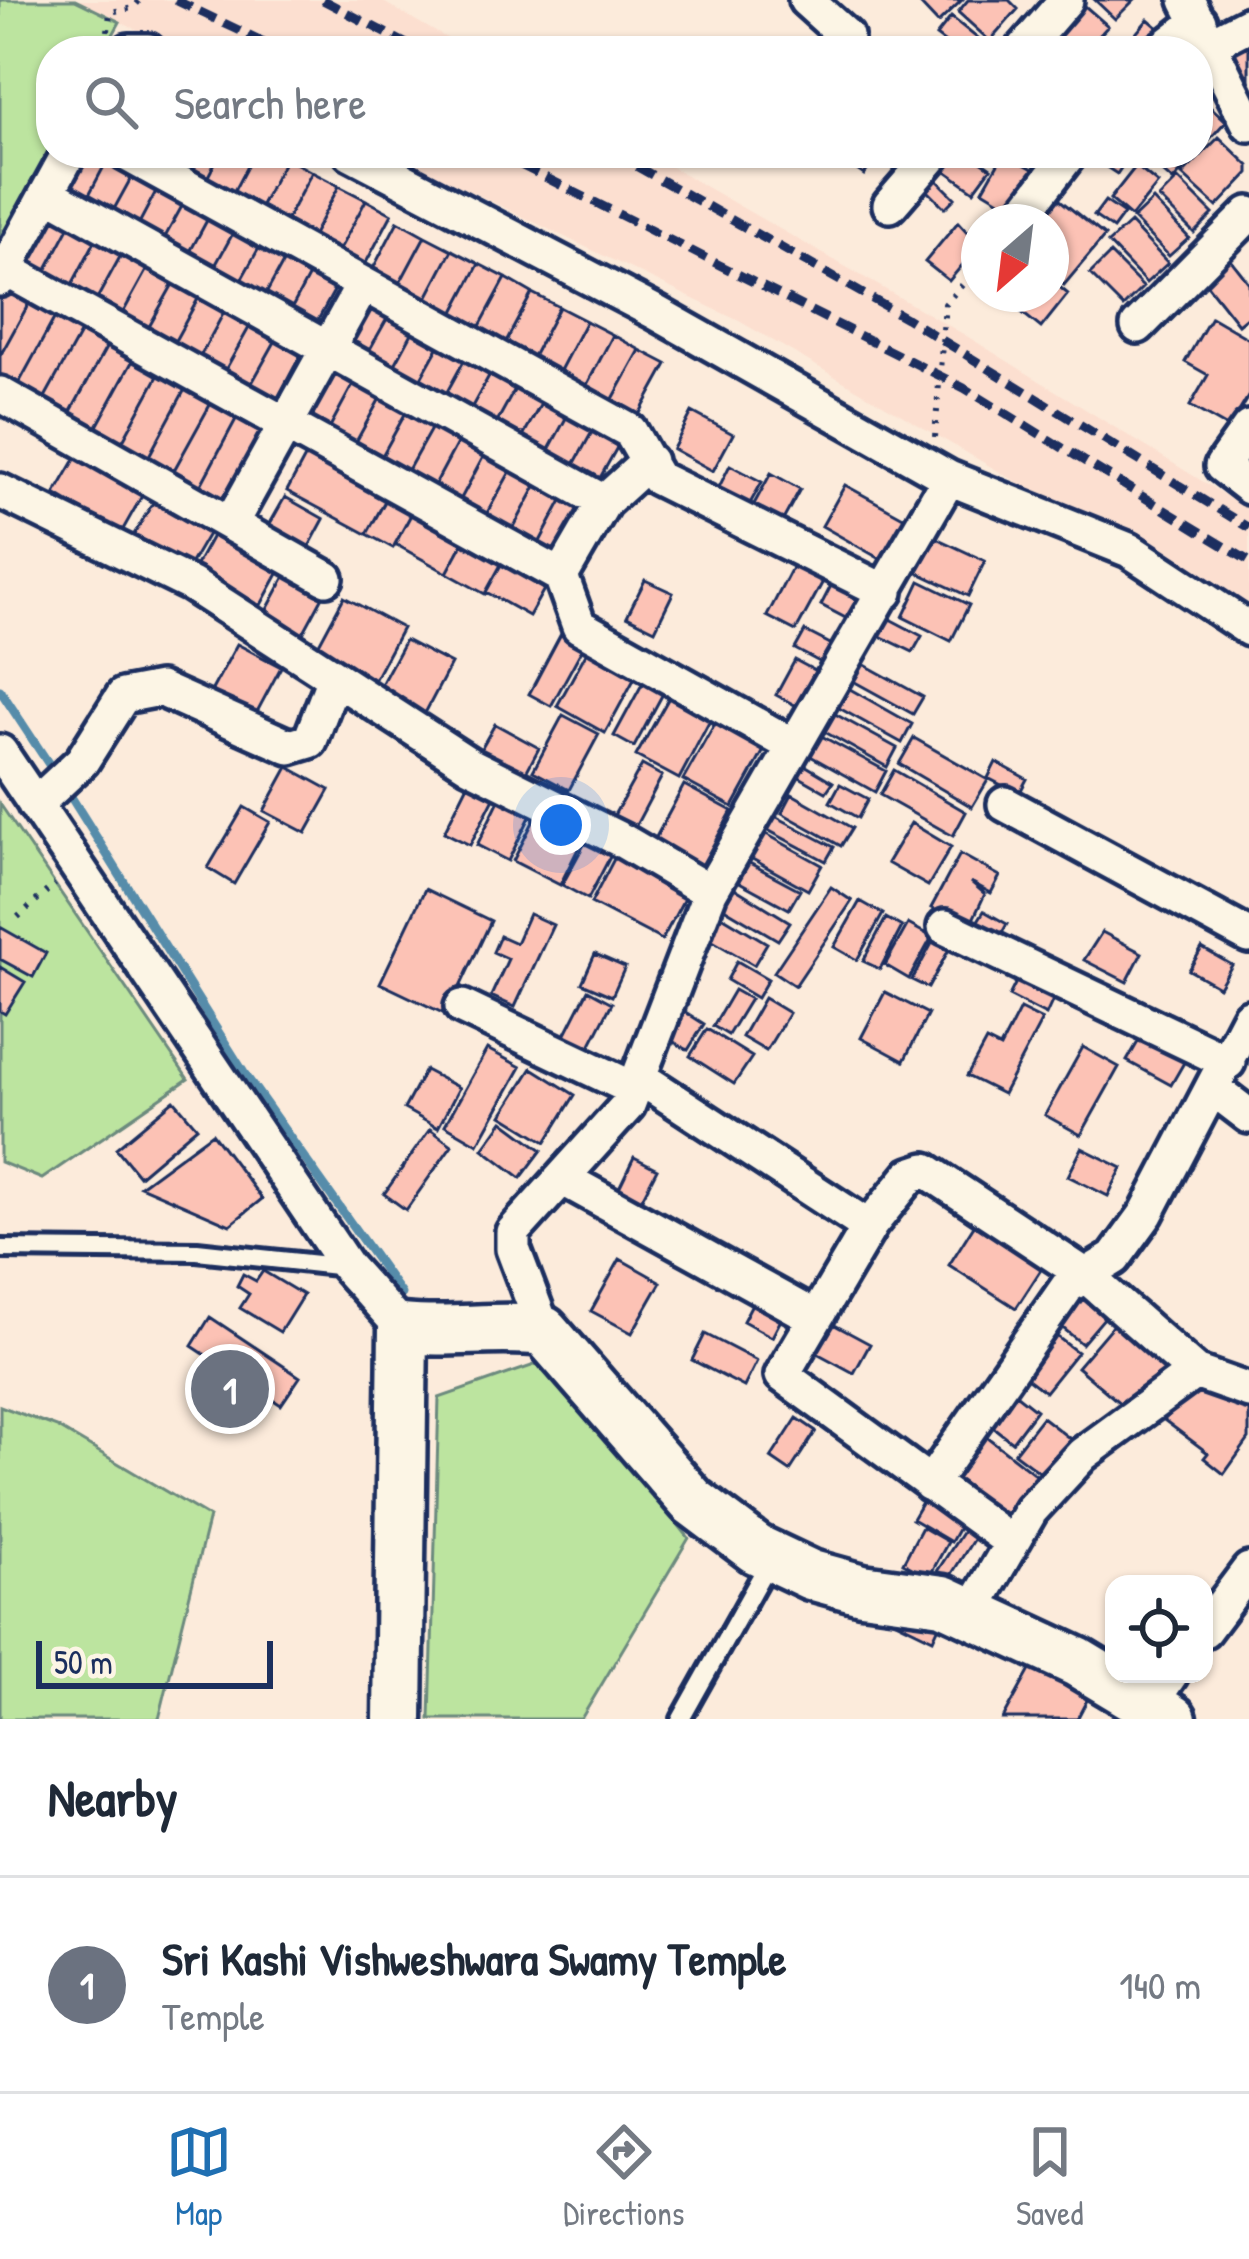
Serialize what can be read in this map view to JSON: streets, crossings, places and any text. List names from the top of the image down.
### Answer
{
  "scale_bar": "50 m",
  "north": "bottom left",
  "page": {
    "search": "Search here",
    "pins": "1",
    "scale": "50 m",
    "heading": "Nearby",
    "list": [
      {
        "mark": "1",
        "name": "Sri Kashi Vishweshwara Swamy Temple",
        "note": "Temple",
        "value": "140 m"
      }
    ],
    "nav": ["Map", "Directions", "Saved"]
  }
}
